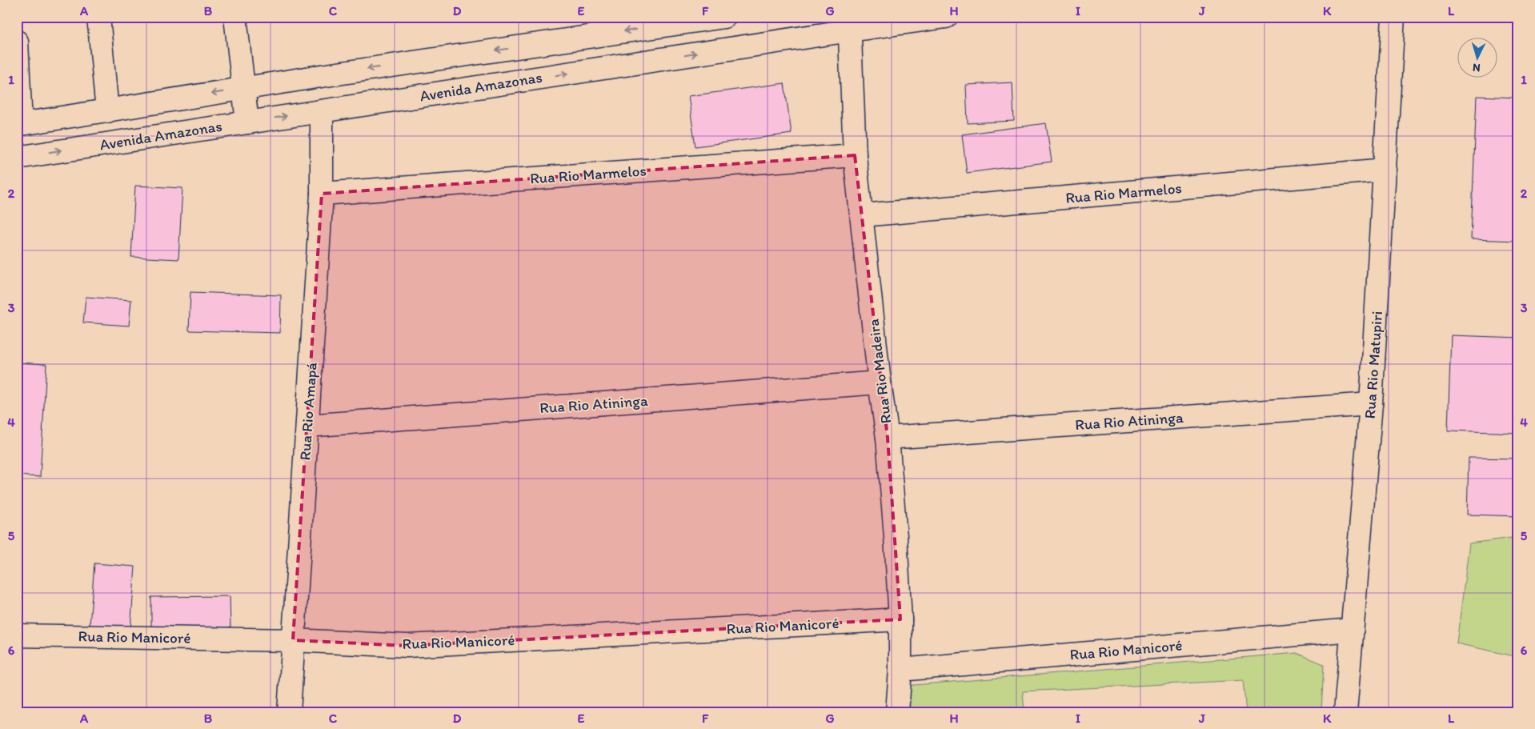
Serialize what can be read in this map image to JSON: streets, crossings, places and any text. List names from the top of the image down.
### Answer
{
  "streets": {
    "street": [
      "Avenida Amazonas",
      "Rua Rio Marmelos",
      "Rua Rio Matupiri",
      "Rua Rio Madeira",
      "Rua Rio Atininga",
      "Rua Rio Amapá",
      "Rua Rio Manicoré"
    ]
  },
  "crossings": [
    ["Avenida Amazonas", "Rua Rio Madeira"],
    ["Avenida Amazonas", "Rua Rio Amapá"],
    ["Rua Rio Marmelos", "Rua Rio Matupiri"],
    ["Rua Rio Marmelos", "Rua Rio Madeira"],
    ["Rua Rio Marmelos", "Rua Rio Amapá"],
    ["Rua Rio Matupiri", "Rua Rio Atininga"],
    ["Rua Rio Matupiri", "Rua Rio Manicoré"],
    ["Rua Rio Madeira", "Rua Rio Atininga"],
    ["Rua Rio Madeira", "Rua Rio Manicoré"],
    ["Rua Rio Atininga", "Rua Rio Amapá"],
    ["Rua Rio Amapá", "Rua Rio Manicoré"]
  ],
  "north": "bottom",
  "grid": {
    "columns": [
      "A",
      "B",
      "C",
      "D",
      "E",
      "F",
      "G",
      "H",
      "I",
      "J",
      "K",
      "L"
    ],
    "rows": [
      "1",
      "2",
      "3",
      "4",
      "5",
      "6"
    ]
  }
}
